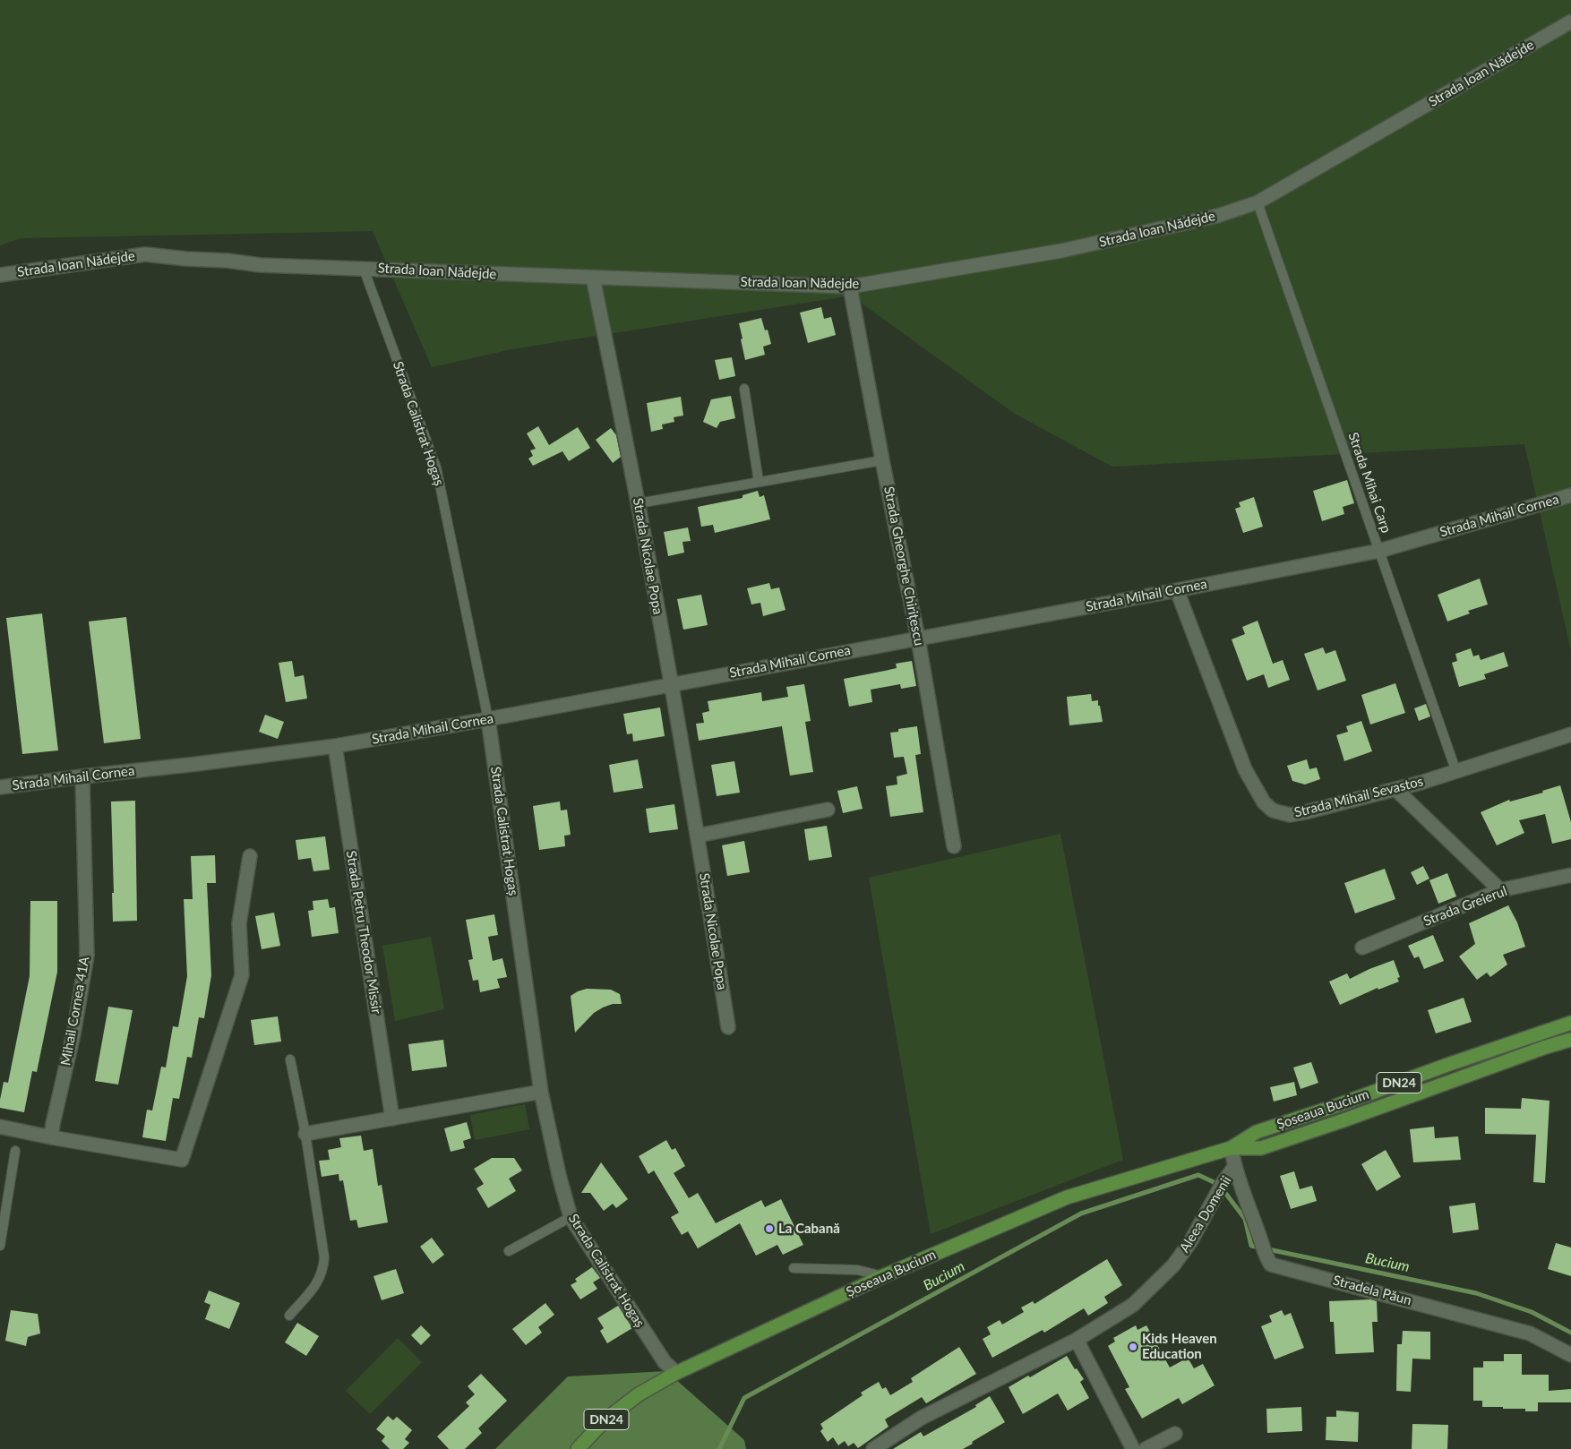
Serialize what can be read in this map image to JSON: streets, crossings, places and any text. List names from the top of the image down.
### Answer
{
  "streets": {
    "main road": ["DN24", "Șoseaua Bucium"],
    "street": [
      "Strada Ioan Nădejde",
      "Strada Calistrat Hogaș",
      "Strada Mihail Cornea",
      "Strada Nicolae Popa",
      "Strada Gheorghe Chirițescu",
      "Strada Mihail Sevastos",
      "Strada Greierul",
      "Strada Petru Theodor Missir",
      "Mihail Cornea 41A",
      "Aleea Domenii",
      "Stradela Păun"
    ],
    "lane": ["Strada Mihai Carp"]
  },
  "crossings": [
    ["Strada Ioan Nădejde", "Strada Calistrat Hogaș"],
    ["Strada Ioan Nădejde", "Strada Mihai Carp"],
    ["Strada Ioan Nădejde", "Strada Nicolae Popa"],
    ["Strada Ioan Nădejde", "Strada Gheorghe Chirițescu"],
    ["Strada Calistrat Hogaș", "Strada Mihail Cornea"],
    ["Strada Calistrat Hogaș", "Șoseaua Bucium"],
    ["Strada Mihai Carp", "Strada Mihail Cornea"],
    ["Strada Mihai Carp", "Strada Mihail Sevastos"],
    ["Strada Mihail Cornea", "Strada Nicolae Popa"],
    ["Strada Mihail Cornea", "Strada Gheorghe Chirițescu"],
    ["Strada Mihail Cornea", "Strada Mihail Sevastos"],
    ["Strada Mihail Cornea", "Strada Petru Theodor Missir"],
    ["Strada Mihail Cornea", "Mihail Cornea 41A"],
    ["Șoseaua Bucium", "Aleea Domenii"],
    ["Aleea Domenii", "Stradela Păun"]
  ],
  "water": ["Bucium"],
  "places": ["La Cabană", "Kids Heaven Education"]
}
